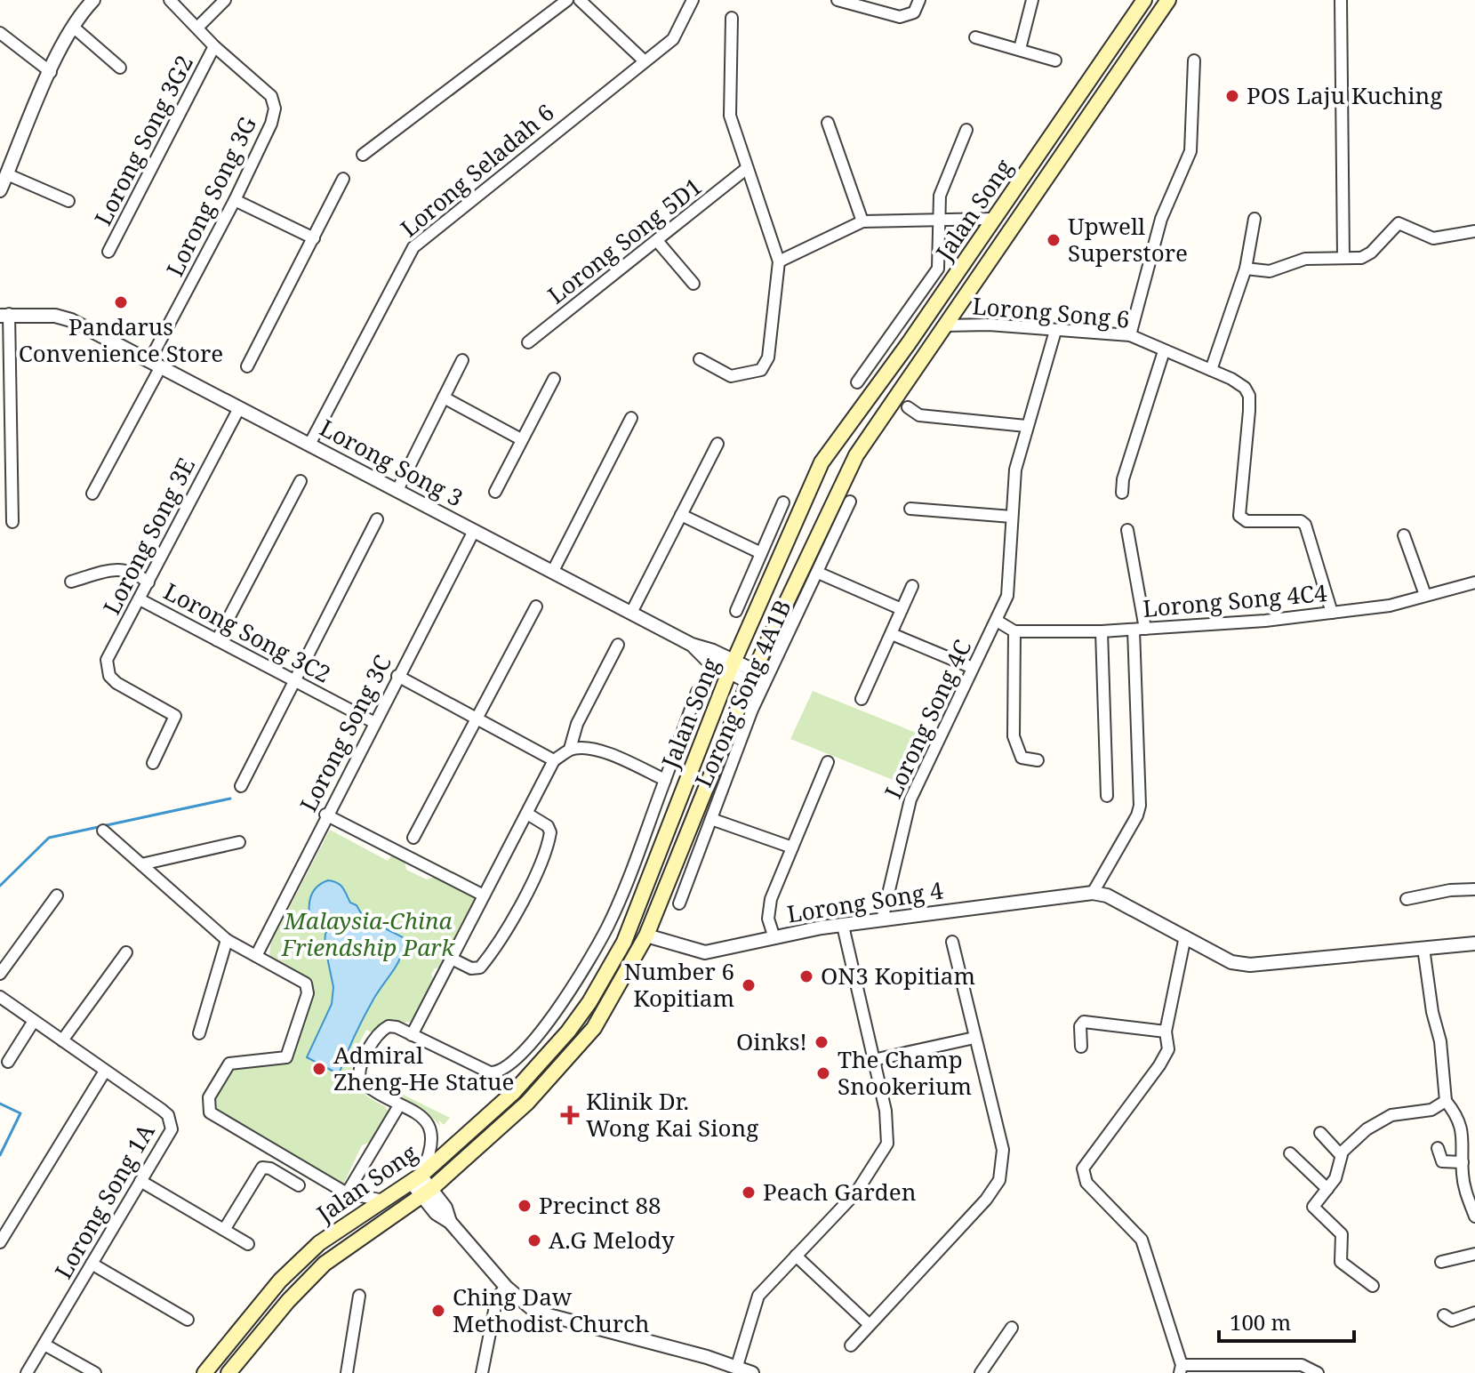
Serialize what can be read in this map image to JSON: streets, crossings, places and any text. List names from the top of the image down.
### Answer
{
  "streets": {
    "main road": ["Jalan Song"],
    "street": [
      "Lorong Song 3G2",
      "Lorong Seladah 6",
      "Lorong Song 3G",
      "Lorong Song 5D1",
      "Lorong Song 6",
      "Lorong Song 3",
      "Lorong Song 3E",
      "Lorong Song 4C4",
      "Lorong Song 3C2",
      "Lorong Song 4A1B",
      "Lorong Song 4C",
      "Lorong Song 3C",
      "Lorong Song 4",
      "Lorong Song 1A"
    ]
  },
  "crossings": [
    ["Lorong Song 3G2", "Lorong Song 3G"],
    ["Lorong Seladah 6", "Lorong Song 3"],
    ["Lorong Song 3G", "Lorong Song 3"],
    ["Jalan Song", "Lorong Song 6"],
    ["Jalan Song", "Lorong Song 3"],
    ["Jalan Song", "Lorong Song 4"],
    ["Lorong Song 6", "Lorong Song 4C4"],
    ["Lorong Song 6", "Lorong Song 4C"],
    ["Lorong Song 3", "Lorong Song 3E"],
    ["Lorong Song 3", "Lorong Song 3C"],
    ["Lorong Song 3E", "Lorong Song 3C2"],
    ["Lorong Song 3C2", "Lorong Song 3C"],
    ["Lorong Song 4C", "Lorong Song 4"]
  ],
  "parks": ["Malaysia-China Friendship Park"],
  "places": {
    "other": [
      "POS Laju Kuching",
      "Upwell Superstore",
      "Pandarus Convenience Store",
      "ON3 Kopitiam",
      "Number 6 Kopitiam",
      "Oinks!",
      "Admiral Zheng-He Statue",
      "The Champ Snookerium",
      "Peach Garden",
      "Precinct 88",
      "A.G Melody",
      "Ching Daw Methodist Church"
    ],
    "health": ["Klinik Dr. Wong Kai Siong"]
  },
  "scale_bar": "100 m"
}
